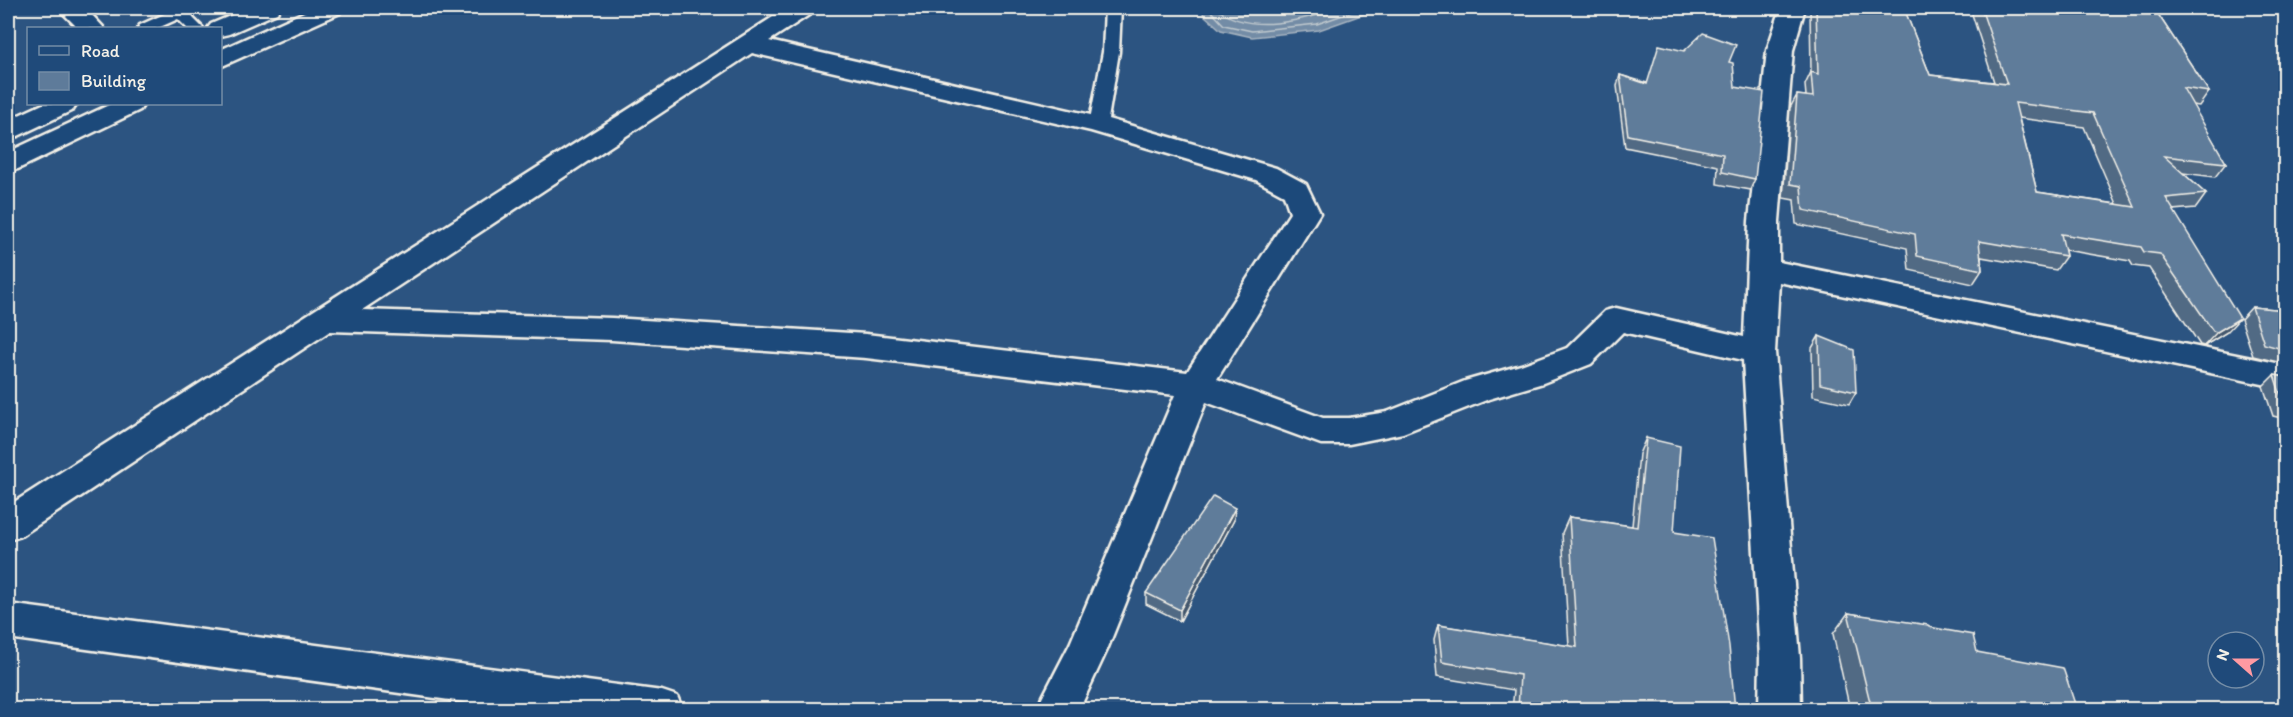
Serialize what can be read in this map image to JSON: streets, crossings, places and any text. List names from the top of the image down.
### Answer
{
  "legend": ["Road", "Building"],
  "north": "left"
}
